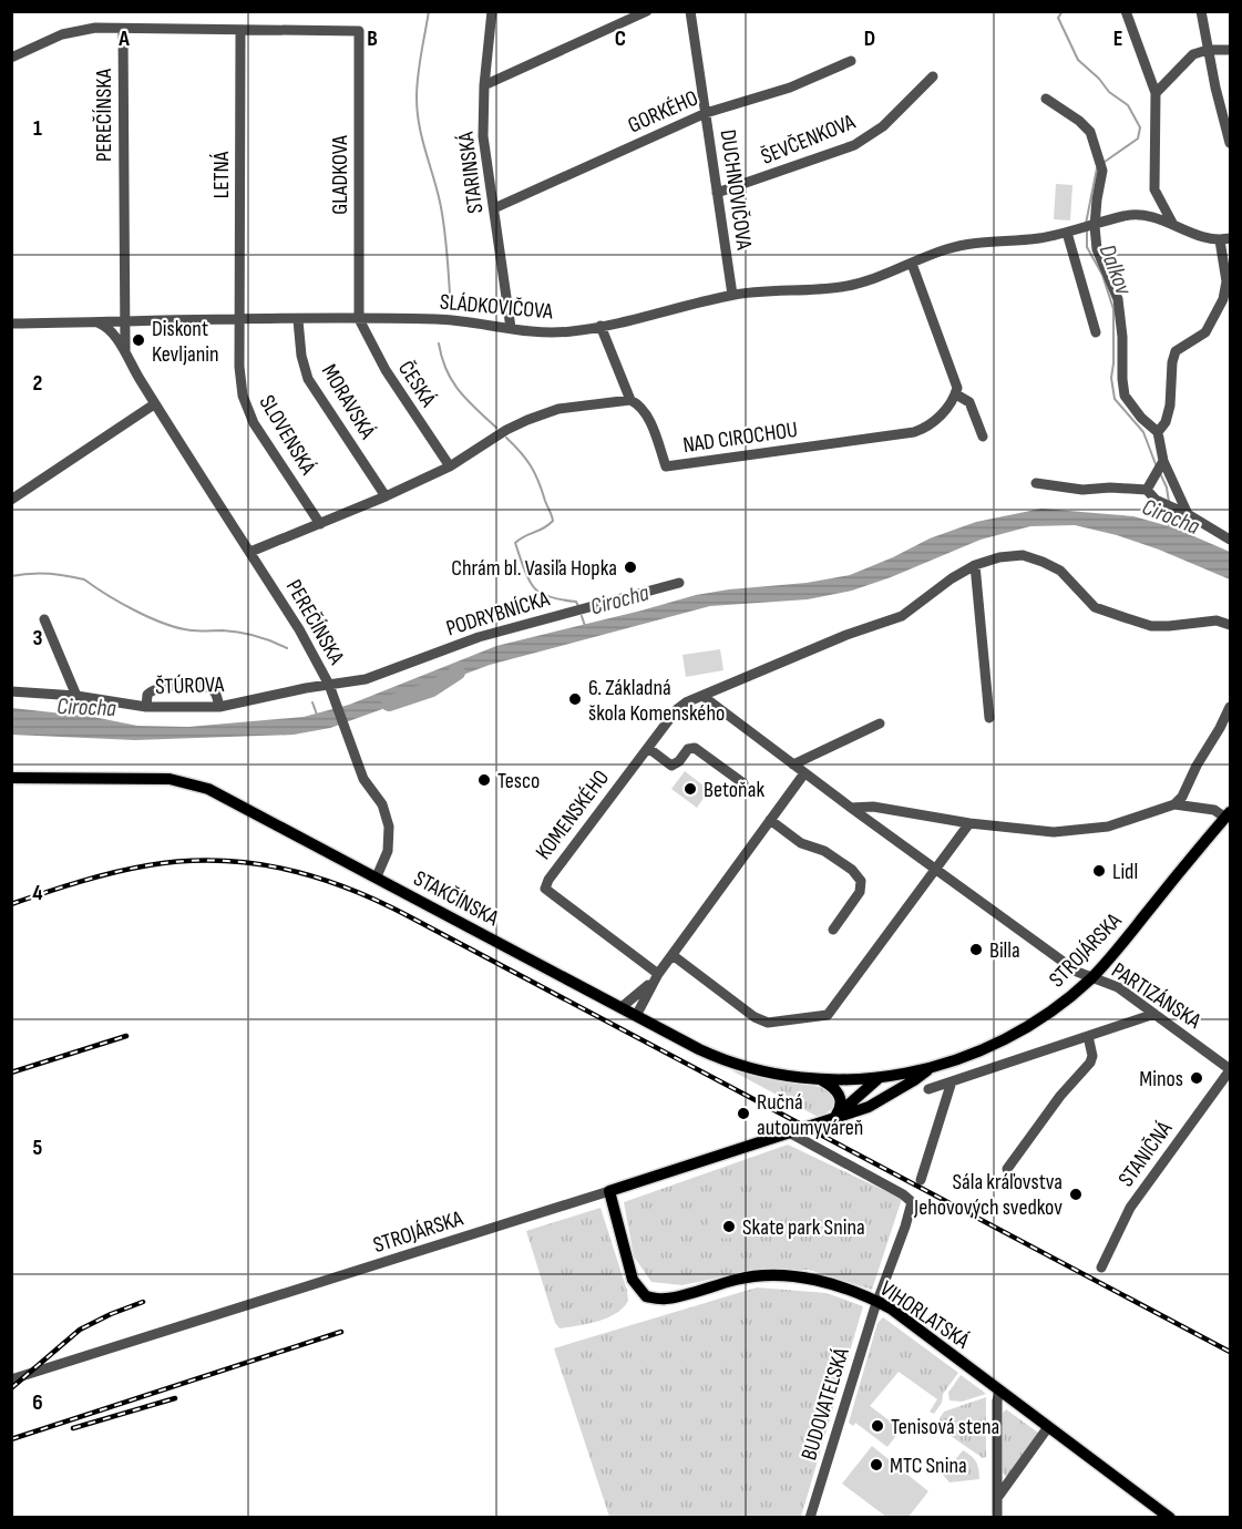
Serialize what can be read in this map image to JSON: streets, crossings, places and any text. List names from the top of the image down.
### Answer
{
  "streets": {
    "main road": ["STAKČÍNSKA", "STROJÁRSKA", "VIHORLATSKÁ"],
    "street": [
      "GORKÉHO",
      "PEREČÍNSKA",
      "ŠEVČENKOVA",
      "STARINSKÁ",
      "LETNÁ",
      "GLADKOVA",
      "DUCHNOVIČOVA",
      "SLÁDKOVIČOVA",
      "ČESKÁ",
      "MORAVSKÁ",
      "SLOVENSKÁ",
      "NAD CIROCHOU",
      "PODRYBNÍCKA",
      "ŠTÚROVA",
      "KOMENSKÉHO",
      "PARTIZÁNSKA",
      "STANIČNÁ",
      "BUDOVATEĽSKÁ"
    ]
  },
  "crossings": [
    ["GORKÉHO", "STARINSKÁ"],
    ["GORKÉHO", "DUCHNOVIČOVA"],
    ["PEREČÍNSKA", "SLÁDKOVIČOVA"],
    ["PEREČÍNSKA", "PODRYBNÍCKA"],
    ["PEREČÍNSKA", "ŠTÚROVA"],
    ["PEREČÍNSKA", "STAKČÍNSKA"],
    ["ŠEVČENKOVA", "DUCHNOVIČOVA"],
    ["STARINSKÁ", "SLÁDKOVIČOVA"],
    ["LETNÁ", "GLADKOVA"],
    ["LETNÁ", "SLÁDKOVIČOVA"],
    ["LETNÁ", "SLOVENSKÁ"],
    ["GLADKOVA", "SLÁDKOVIČOVA"],
    ["GLADKOVA", "ČESKÁ"],
    ["DUCHNOVIČOVA", "SLÁDKOVIČOVA"],
    ["SLÁDKOVIČOVA", "ČESKÁ"],
    ["SLÁDKOVIČOVA", "MORAVSKÁ"],
    ["SLÁDKOVIČOVA", "SLOVENSKÁ"],
    ["PODRYBNÍCKA", "ŠTÚROVA"],
    ["STAKČÍNSKA", "STROJÁRSKA"],
    ["STROJÁRSKA", "PARTIZÁNSKA"],
    ["STROJÁRSKA", "VIHORLATSKÁ"],
    ["STROJÁRSKA", "BUDOVATEĽSKÁ"],
    ["PARTIZÁNSKA", "STANIČNÁ"],
    ["VIHORLATSKÁ", "BUDOVATEĽSKÁ"]
  ],
  "water": ["Dalkov", "Cirocha"],
  "places": [
    "Diskont Kevljanin",
    "Chrám bl. Vasiľa Hopka",
    "6. Základná škola Komenského",
    "Tesco",
    "Betoňak",
    "Lidl",
    "Billa",
    "Minos",
    "Ručná autoumyváreň",
    "Sála kráľovstva Jehovových svedkov",
    "Skate park Snina",
    "Tenisová stena",
    "MTC Snina"
  ],
  "grid": {
    "columns": [
      "A",
      "B",
      "C",
      "D",
      "E"
    ],
    "rows": [
      "1",
      "2",
      "3",
      "4",
      "5",
      "6"
    ]
  }
}
